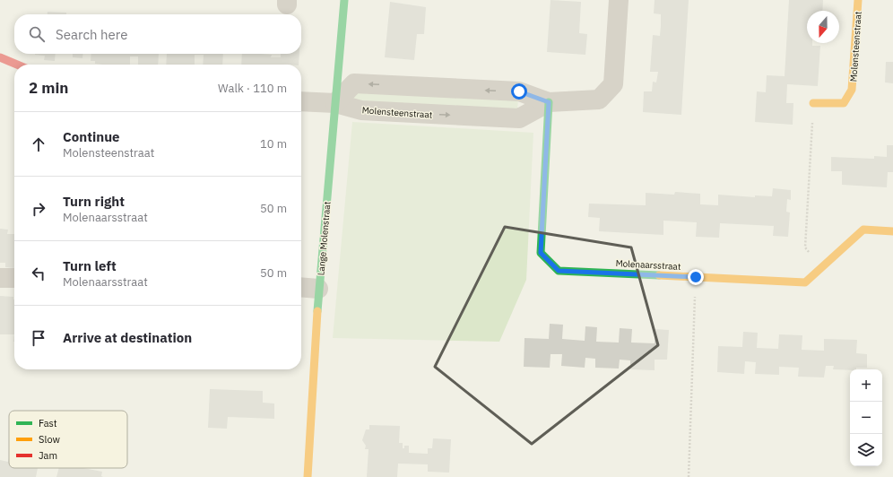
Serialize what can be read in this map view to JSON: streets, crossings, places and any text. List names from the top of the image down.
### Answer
{
  "streets": {
    "street": ["Molensteenstraat", "Lange Molenstraat", "Molenaarsstraat"]
  },
  "crossings": [
    ["Molensteenstraat", "Lange Molenstraat"],
    ["Molensteenstraat", "Molenaarsstraat"]
  ],
  "legend": ["Fast", "Slow", "Jam"],
  "north": "bottom",
  "page": {
    "search": "Search here",
    "heading": ["2 min", "Walk · 110 m"],
    "list": [
      ["Continue", "Molensteenstraat", "10 m"],
      ["Turn right", "Molenaarsstraat", "50 m"],
      ["Turn left", "Molenaarsstraat", "50 m"],
      "Arrive at destination"
    ],
    "map_buttons": ["+", "−"]
  }
}
